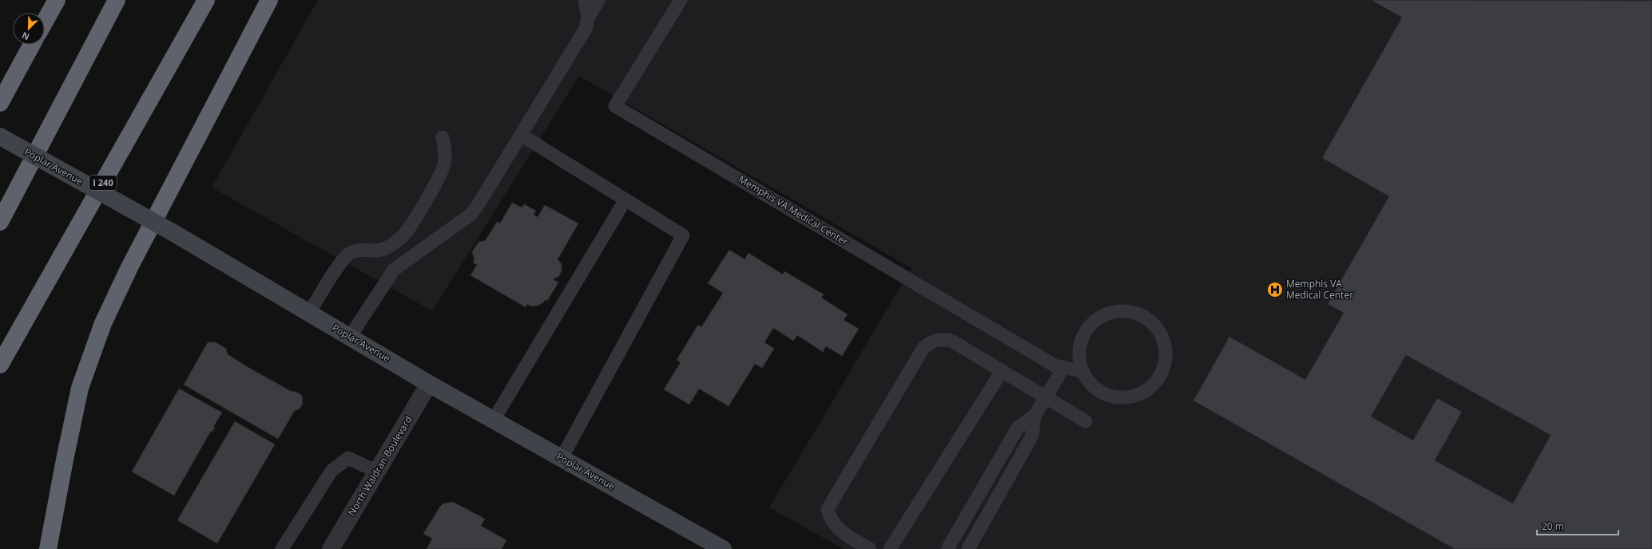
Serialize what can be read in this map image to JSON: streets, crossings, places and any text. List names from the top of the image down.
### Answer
{
  "streets": {
    "highway": ["I 240"],
    "main road": ["Poplar Avenue"],
    "street": ["North Waldran Boulevard"],
    "lane": ["Memphis VA Medical Center"]
  },
  "crossings": [
    ["Poplar Avenue", "North Waldran Boulevard"]
  ],
  "places": {
    "hospital": ["Memphis VA Medical Center"]
  },
  "scale_bar": "20 m",
  "north": "bottom left"
}
